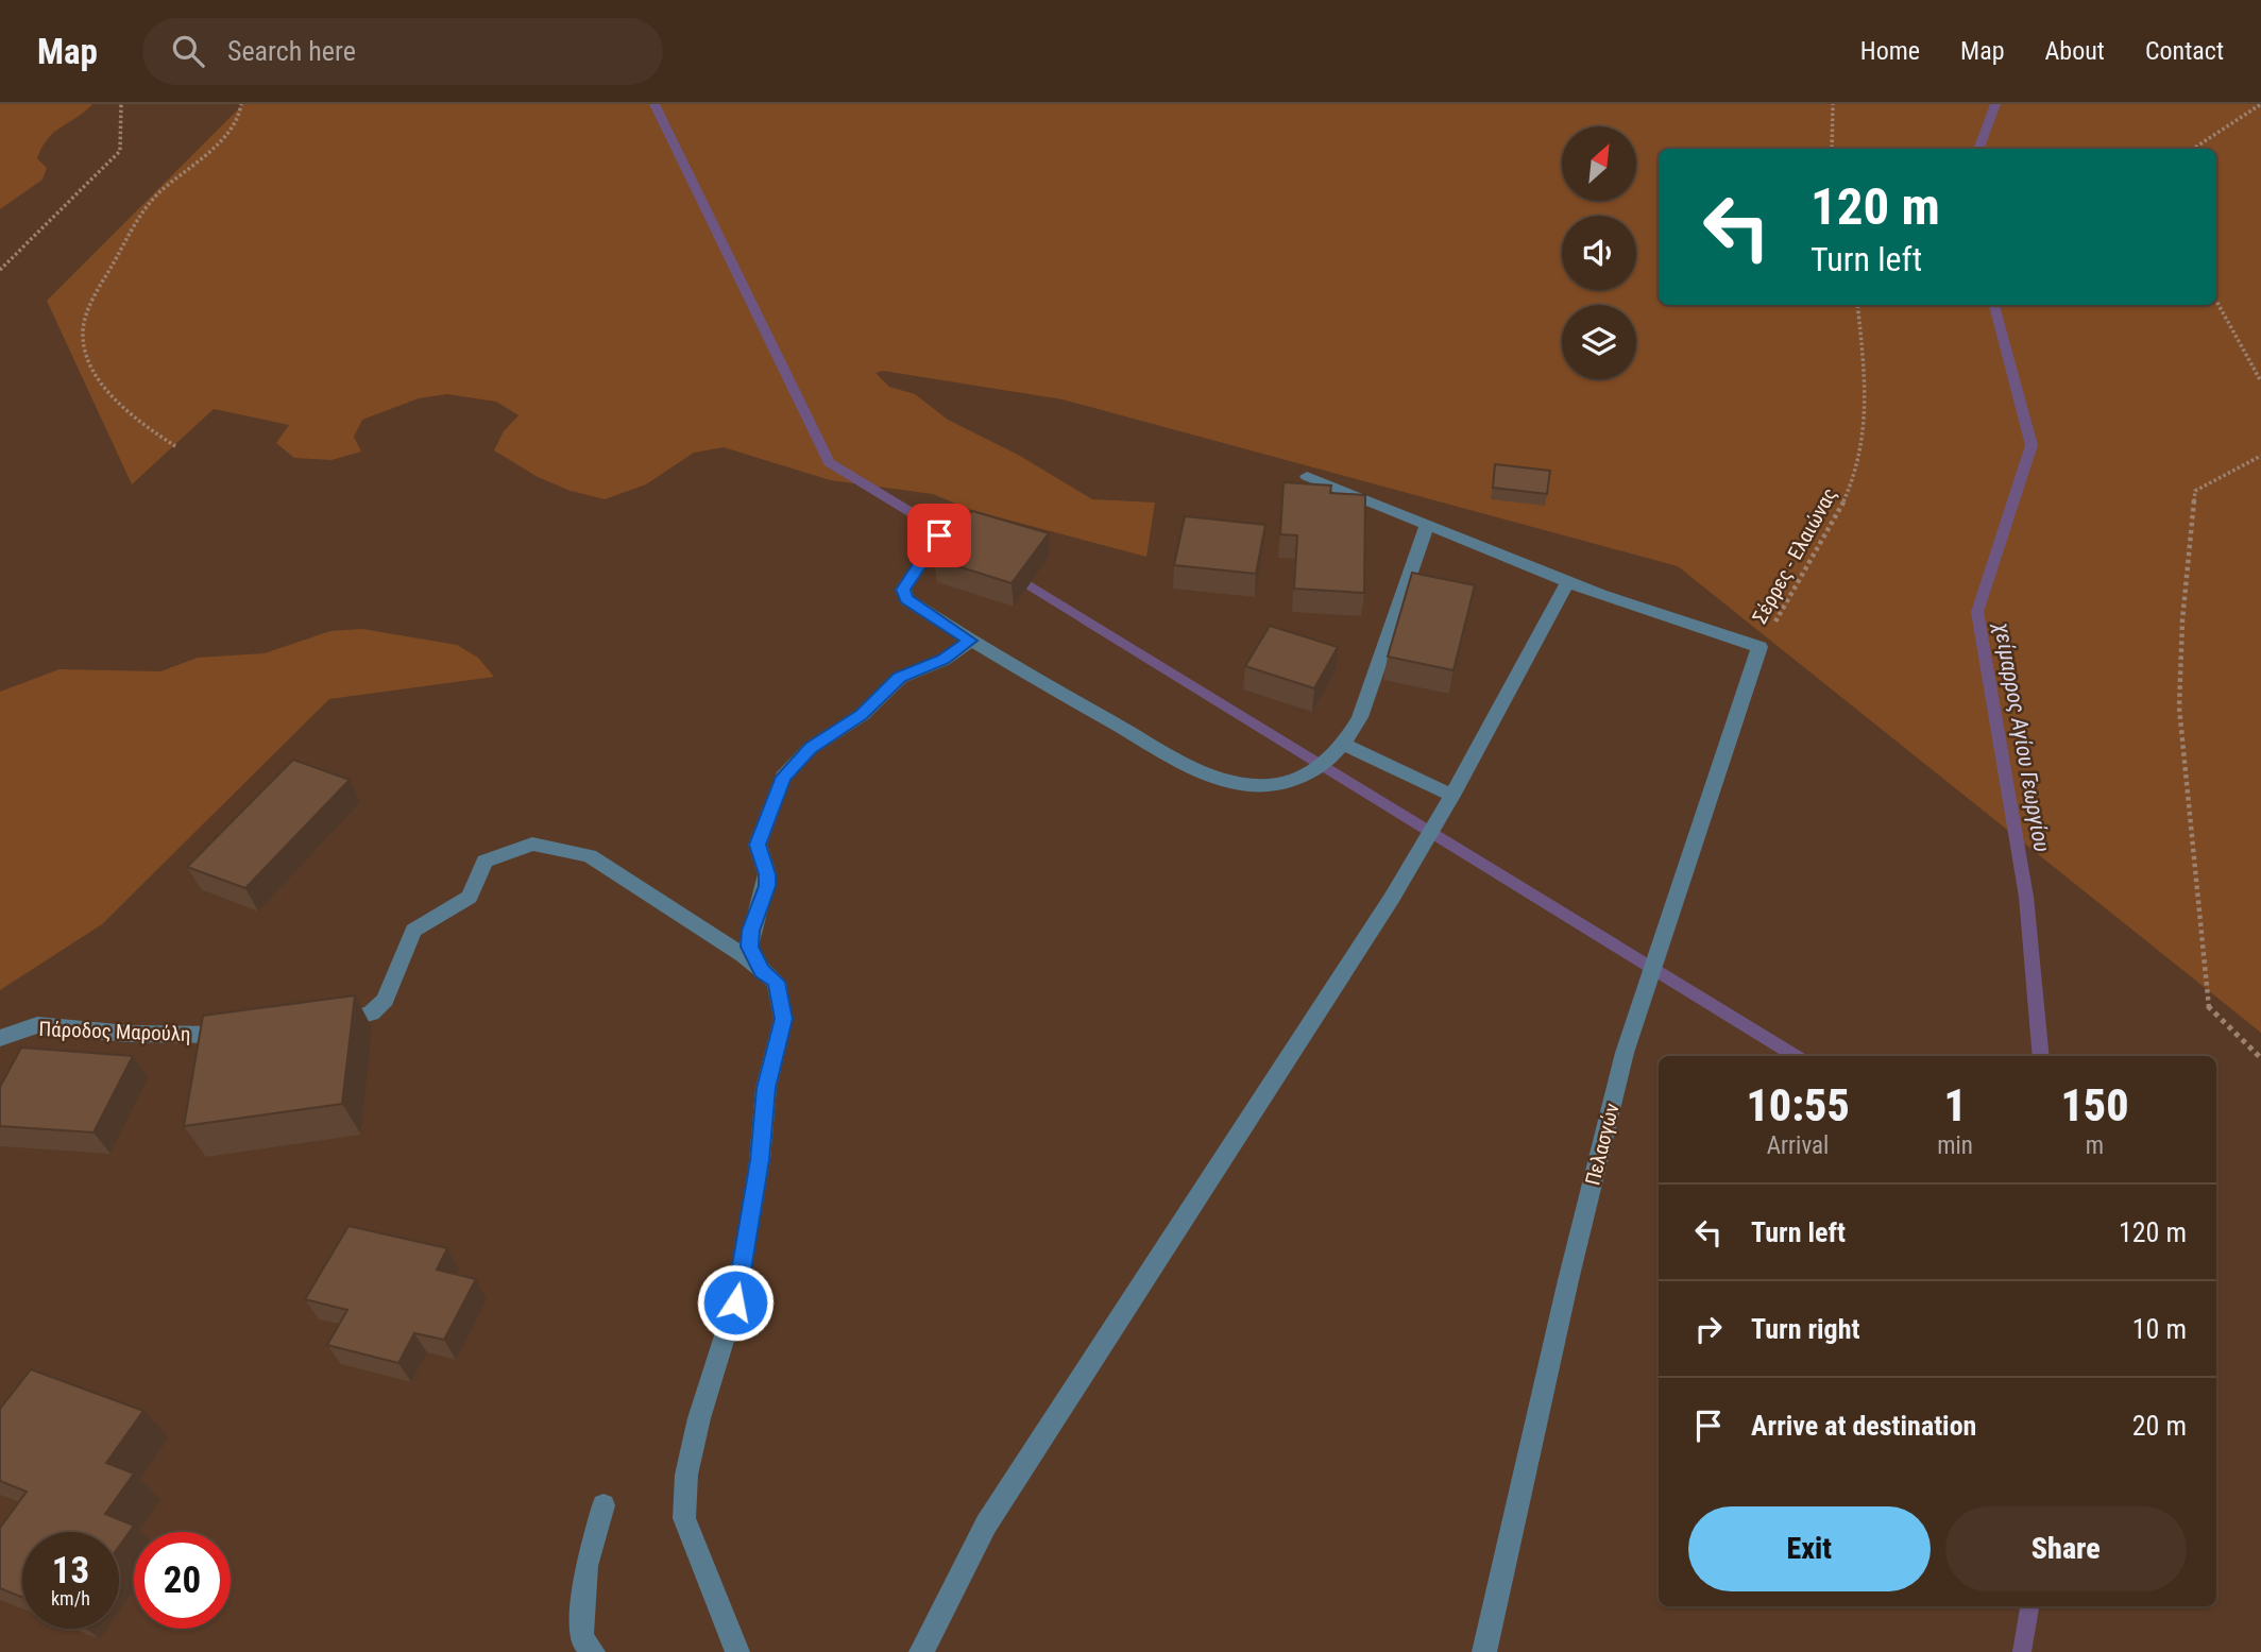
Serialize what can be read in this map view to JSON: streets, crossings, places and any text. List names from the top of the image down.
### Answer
{
  "streets": {
    "street": ["Πάροδος Μαρούλη", "Πελασγών"],
    "path": ["Σέρρες - Ελαιώνας"]
  },
  "crossings": [
    ["Σέρρες - Ελαιώνας", "Πελασγών"]
  ],
  "water": ["χείμαρρος Αγίου Γεωργίου"],
  "north": "top right",
  "page": {
    "header": "Map",
    "search": "Search here",
    "nav": [
      "Home",
      "Map",
      "About",
      "Contact"
    ],
    "turn": ["120 m", "Turn left"],
    "eta": [
      "10:55",
      "Arrival",
      "1",
      "min",
      "150",
      "m"
    ],
    "list": [
      {
        "name": "Turn left",
        "value": "120 m"
      },
      {
        "name": "Turn right",
        "value": "10 m"
      },
      {
        "name": "Arrive at destination",
        "value": "20 m"
      }
    ],
    "buttons": ["Exit", "Share"],
    "speed": "13 km/h",
    "limit": "20"
  }
}
